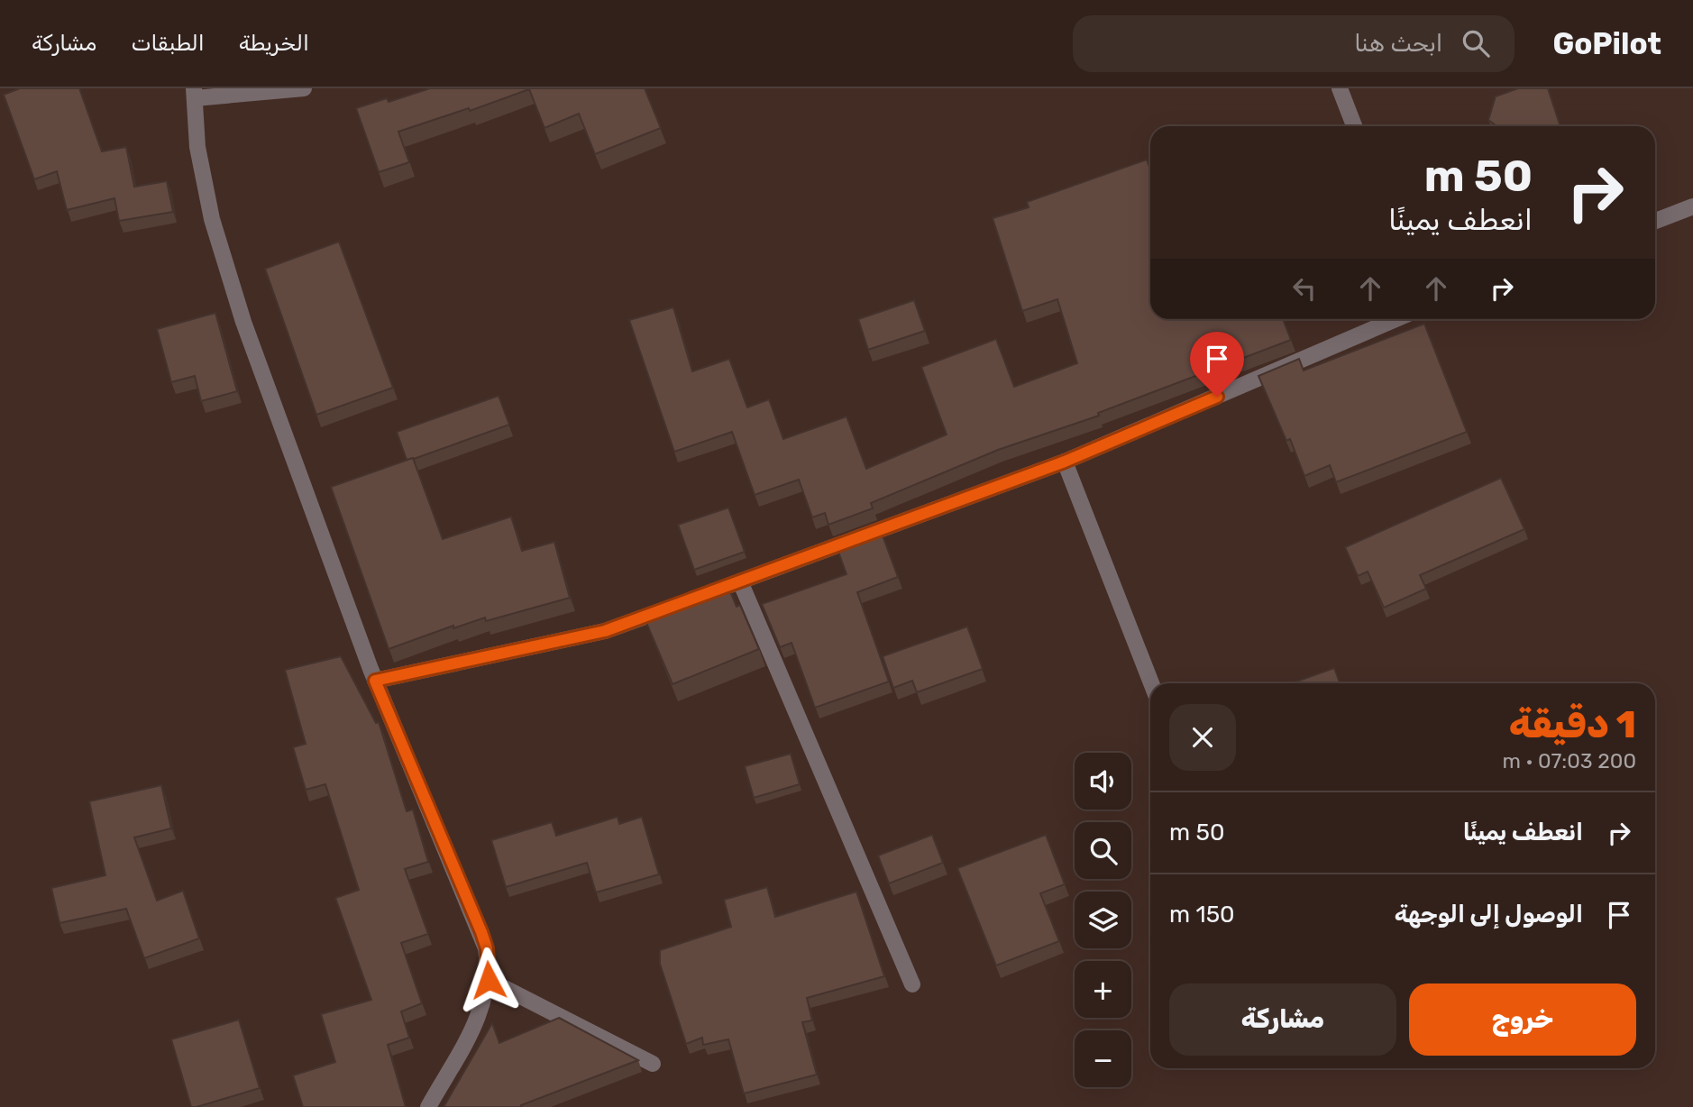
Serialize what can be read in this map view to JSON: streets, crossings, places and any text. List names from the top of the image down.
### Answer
{
  "page": {
    "header": "GoPilot",
    "search": "ابحث هنا",
    "nav": ["الخريطة", "الطبقات", "مشاركة"],
    "turn": ["50 m", "انعطف يمينًا"],
    "heading": ["1 دقيقة", "200 m · 07:03"],
    "map_buttons": ["+", "−"],
    "list": [
      {
        "name": "انعطف يمينًا",
        "value": "50 m"
      },
      {
        "name": "الوصول إلى الوجهة",
        "value": "150 m"
      }
    ],
    "buttons": ["خروج", "مشاركة"]
  }
}
